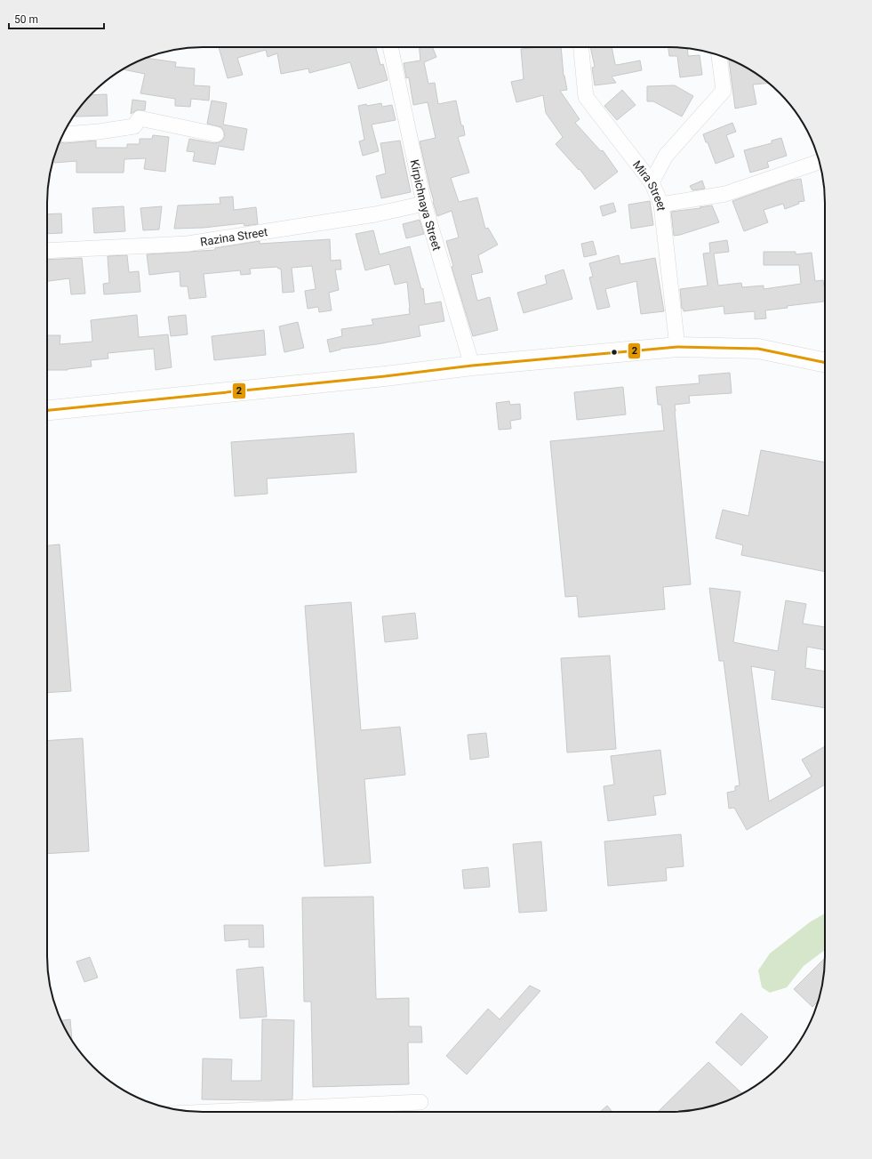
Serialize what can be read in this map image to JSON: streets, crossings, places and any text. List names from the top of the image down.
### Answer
{
  "streets": {
    "street": ["Mira Street", "Kirpichnaya Street", "Razina Street"]
  },
  "crossings": [
    ["Kirpichnaya Street", "Razina Street"]
  ],
  "lines": ["transit line 2"],
  "scale_bar": "50 m"
}
